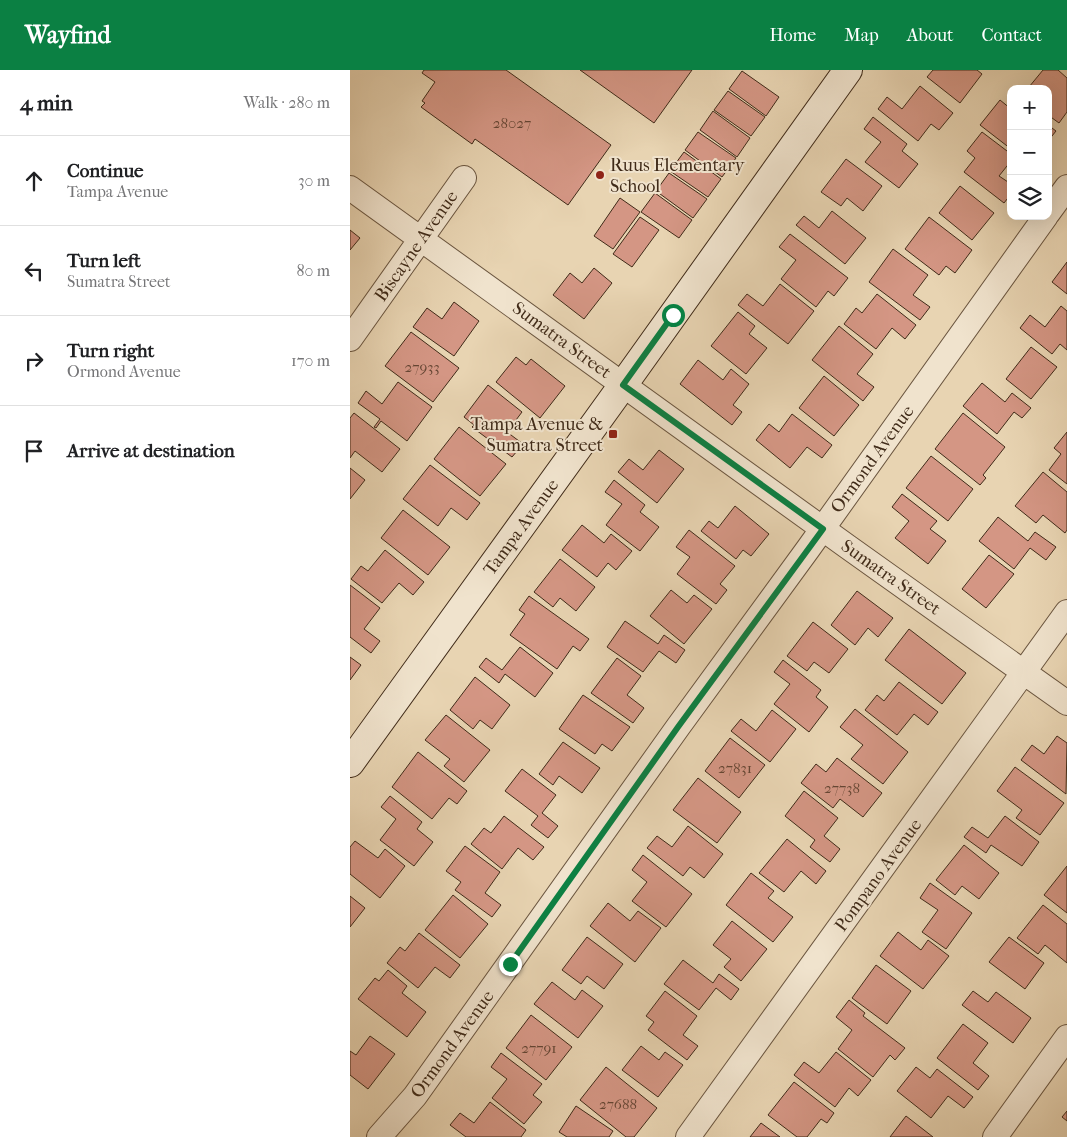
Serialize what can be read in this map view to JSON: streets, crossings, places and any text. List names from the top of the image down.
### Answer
{
  "streets": {
    "street": [
      "Biscayne Avenue",
      "Sumatra Street",
      "Ormond Avenue",
      "Tampa Avenue",
      "Pompano Avenue"
    ]
  },
  "crossings": [
    ["Biscayne Avenue", "Sumatra Street"],
    ["Sumatra Street", "Ormond Avenue"],
    ["Sumatra Street", "Tampa Avenue"],
    ["Sumatra Street", "Pompano Avenue"]
  ],
  "places": {
    "other": ["Ruus Elementary School"],
    "transit": ["Tampa Avenue & Sumatra Street"]
  },
  "house_numbers": [
    "28027",
    "27933",
    "27831",
    "27738",
    "27791",
    "27688"
  ],
  "page": {
    "header": "Wayfind",
    "nav": [
      "Home",
      "Map",
      "About",
      "Contact"
    ],
    "heading": ["4 min", "Walk · 280 m"],
    "map_buttons": ["+", "−"],
    "list": [
      ["Continue", "Tampa Avenue", "30 m"],
      ["Turn left", "Sumatra Street", "80 m"],
      ["Turn right", "Ormond Avenue", "170 m"],
      "Arrive at destination"
    ]
  }
}
